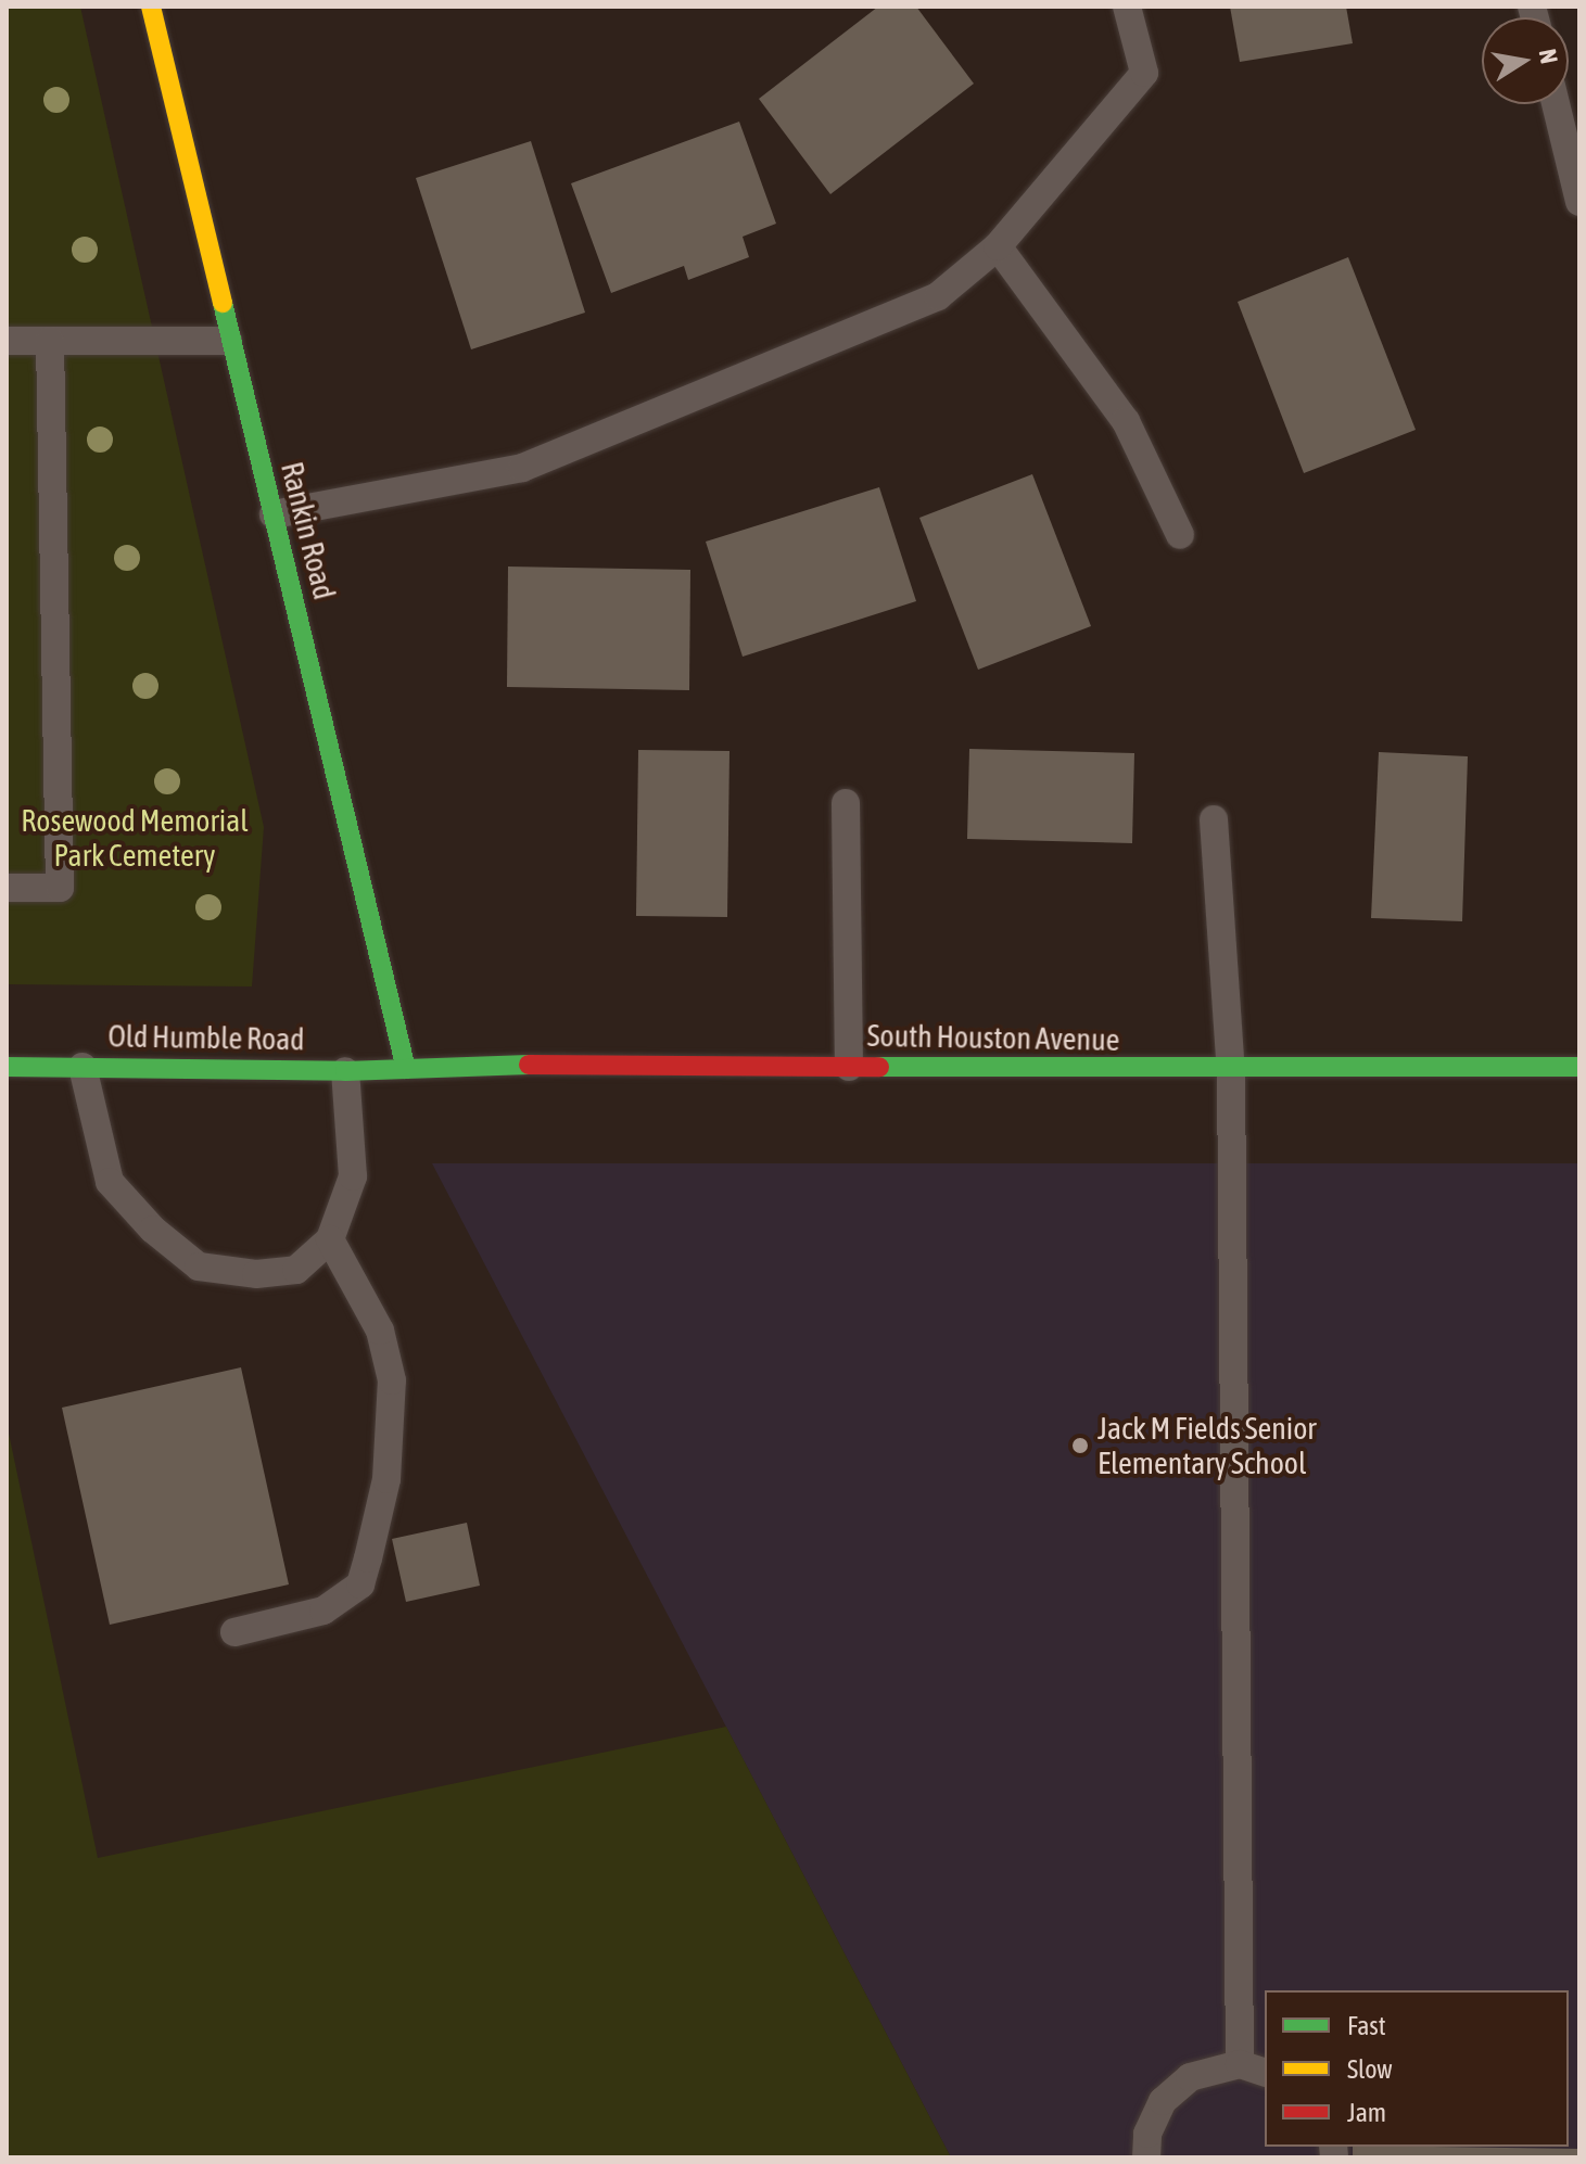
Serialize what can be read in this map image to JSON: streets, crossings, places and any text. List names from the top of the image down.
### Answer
{
  "streets": {
    "main road": ["Rankin Road", "Old Humble Road", "South Houston Avenue"]
  },
  "crossings": [
    ["Rankin Road", "Old Humble Road"],
    ["Rankin Road", "South Houston Avenue"],
    ["Old Humble Road", "South Houston Avenue"]
  ],
  "parks": ["Rosewood Memorial Park Cemetery"],
  "places": ["Jack M Fields Senior Elementary School"],
  "legend": ["Fast", "Slow", "Jam"],
  "north": "right"
}
